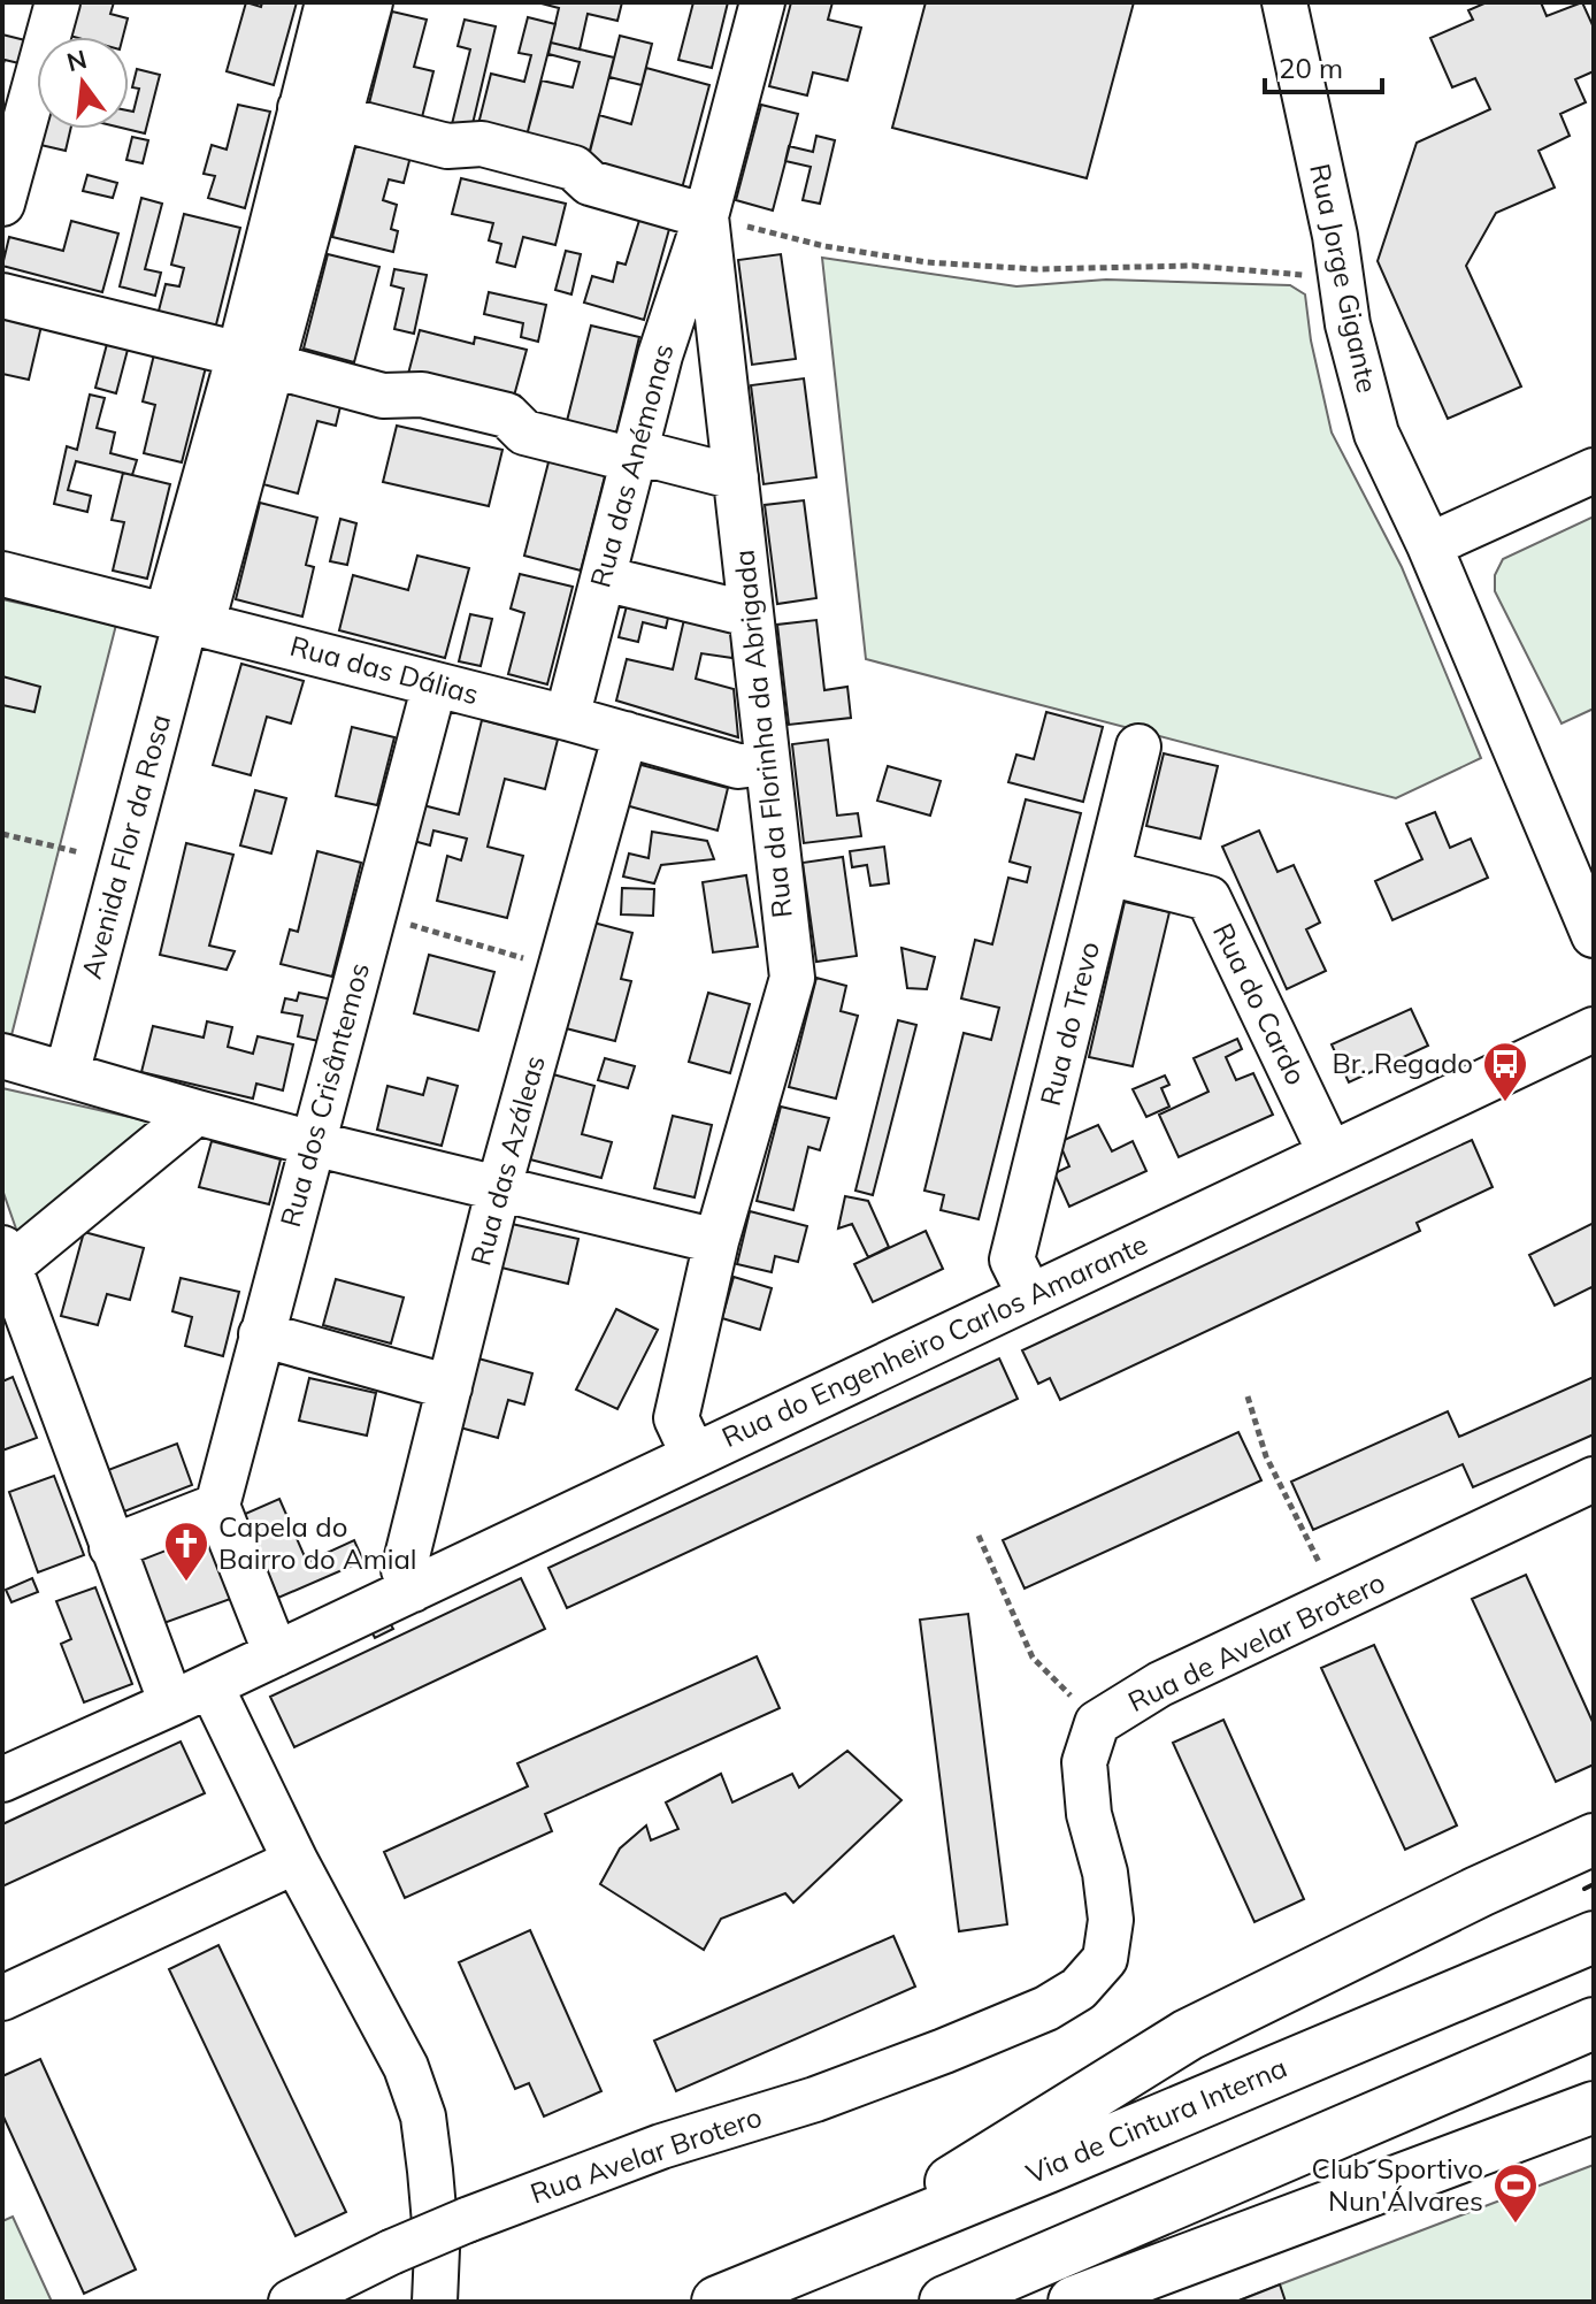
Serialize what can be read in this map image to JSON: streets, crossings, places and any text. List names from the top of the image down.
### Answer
{
  "streets": {
    "highway": ["Via de Cintura Interna"],
    "street": [
      "Rua Jorge Gigante",
      "Rua das Anémonas",
      "Rua das Dálias",
      "Rua da Florinha da Abrigada",
      "Avenida Flor da Rosa",
      "Rua do Cardo",
      "Rua do Trevo",
      "Rua dos Crisântemos",
      "Rua das Azáleas",
      "Rua do Engenheiro Carlos Amarante",
      "Rua de Avelar Brotero",
      "Rua Avelar Brotero"
    ]
  },
  "crossings": [
    ["Rua das Anémonas", "Rua das Dálias"],
    ["Rua das Anémonas", "Rua da Florinha da Abrigada"],
    ["Rua das Dálias", "Rua da Florinha da Abrigada"],
    ["Rua das Dálias", "Avenida Flor da Rosa"],
    ["Rua das Dálias", "Rua dos Crisântemos"],
    ["Rua das Dálias", "Rua das Azáleas"],
    ["Rua da Florinha da Abrigada", "Rua do Engenheiro Carlos Amarante"],
    ["Rua do Cardo", "Rua do Trevo"],
    ["Rua do Cardo", "Rua do Engenheiro Carlos Amarante"],
    ["Rua do Trevo", "Rua do Engenheiro Carlos Amarante"],
    ["Rua das Azáleas", "Rua do Engenheiro Carlos Amarante"],
    ["Rua de Avelar Brotero", "Rua Avelar Brotero"]
  ],
  "places": {
    "bus stop": ["Br. Regado"],
    "church": ["Capela do Bairro do Amial"],
    "sports": ["Club Sportivo Nun'Álvares"]
  },
  "scale_bar": "20 m",
  "north": "top"
}
